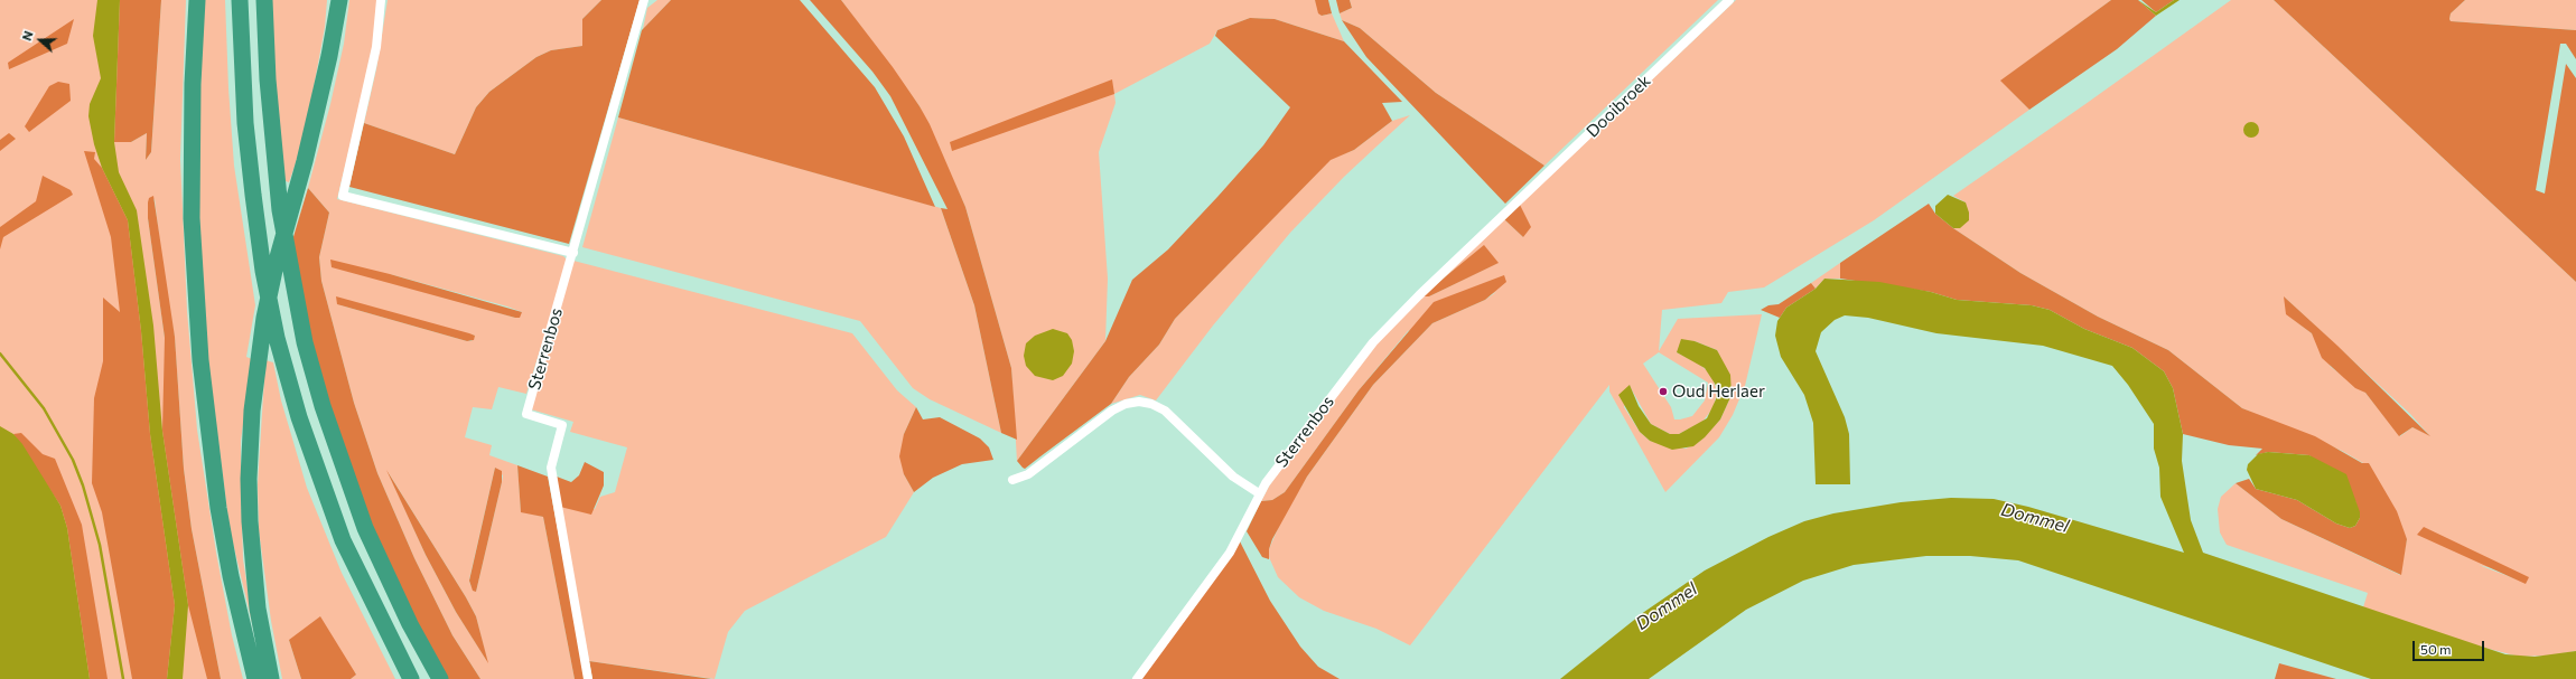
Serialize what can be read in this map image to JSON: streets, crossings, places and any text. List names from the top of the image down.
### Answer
{
  "streets": {
    "street": ["Dooibroek", "Sterrenbos"]
  },
  "crossings": [
    ["Dooibroek", "Sterrenbos"]
  ],
  "water": ["Dommel"],
  "places": ["Oud Herlaer"],
  "scale_bar": "50 m",
  "north": "left"
}
